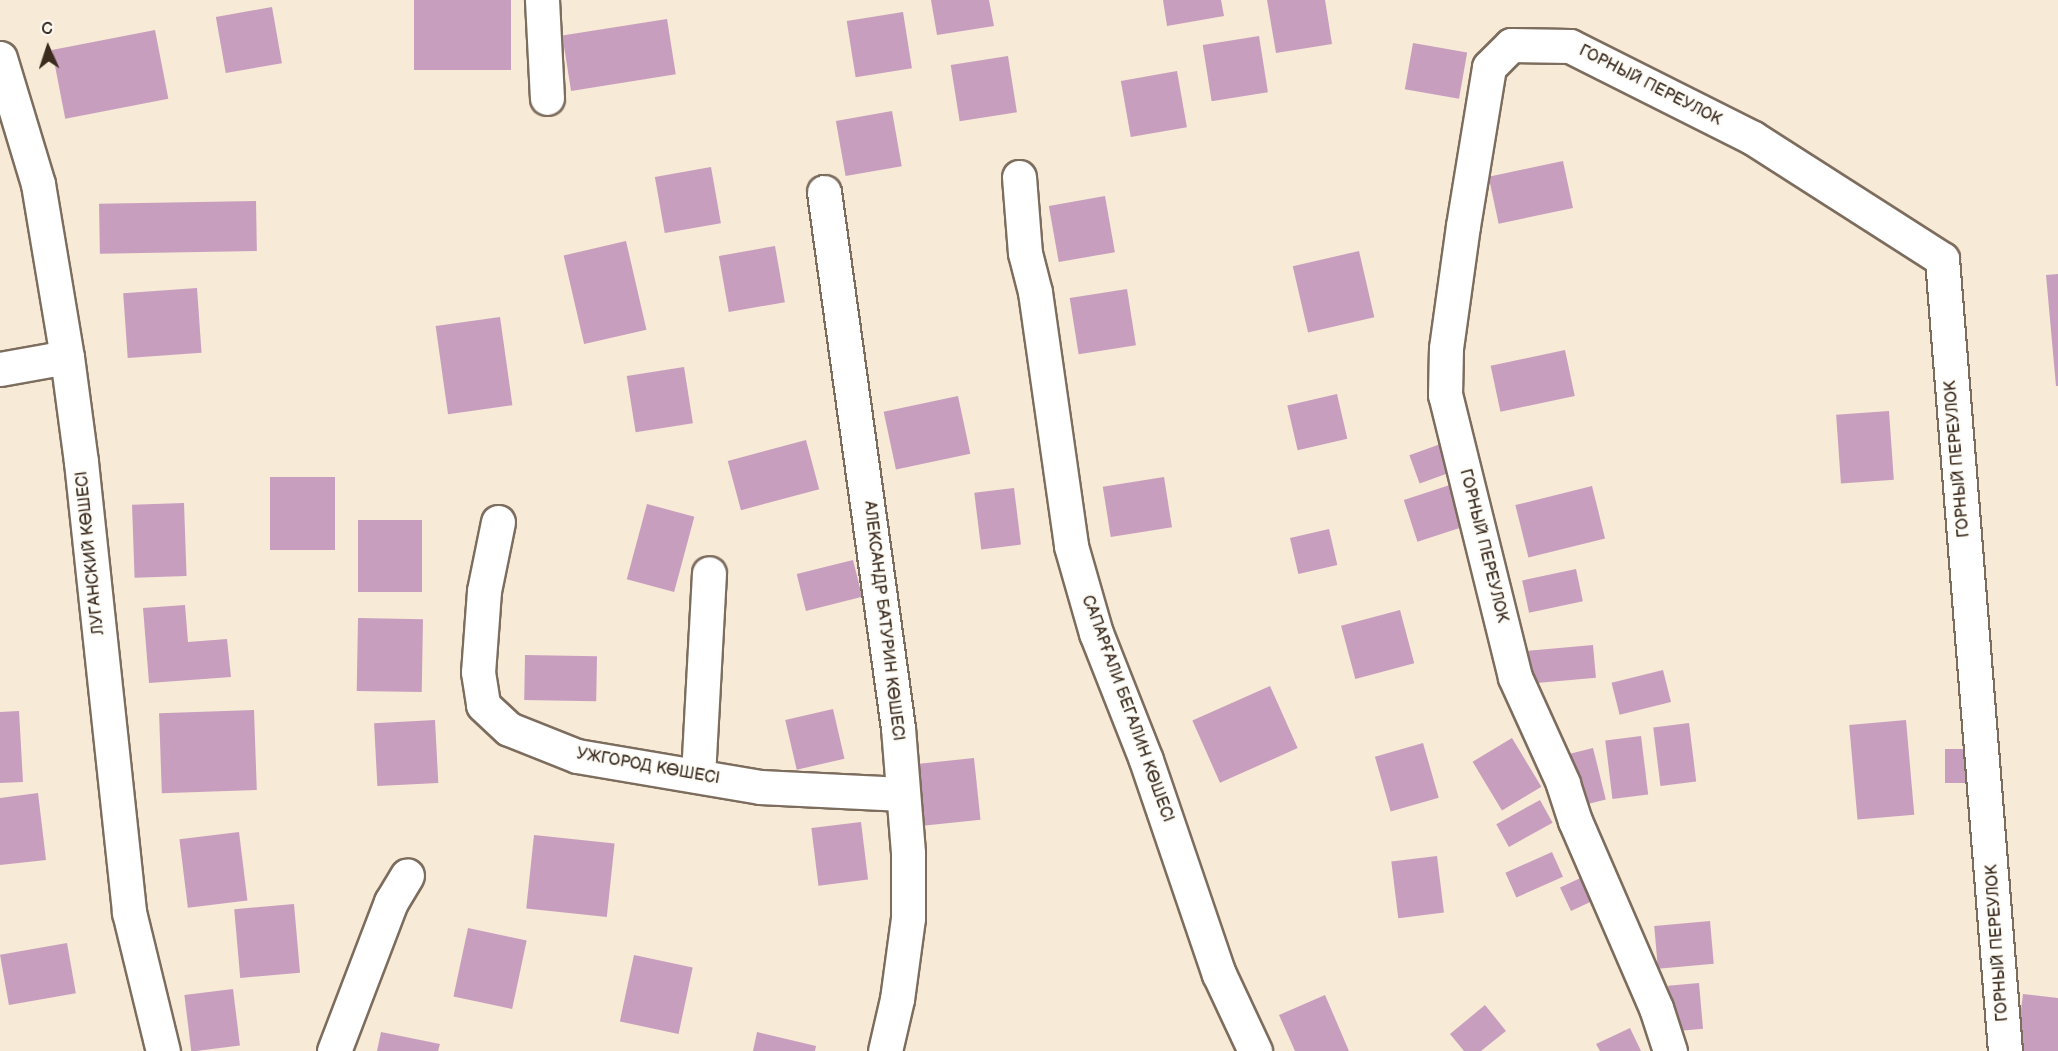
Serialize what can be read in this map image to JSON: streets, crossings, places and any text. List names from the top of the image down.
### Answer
{
  "streets": {
    "street": [
      "ГОРНЫЙ ПЕРЕУЛОК",
      "ЛУГАНСКИЙ КӨШЕСІ",
      "АЛЕКСАНДР БАТУРИН КӨШЕСІ",
      "САПАРҒАЛИ БЕГАЛИН КӨШЕСІ",
      "УЖГОРОД КӨШЕСІ"
    ]
  },
  "crossings": [
    ["АЛЕКСАНДР БАТУРИН КӨШЕСІ", "УЖГОРОД КӨШЕСІ"]
  ],
  "north": "top"
}
